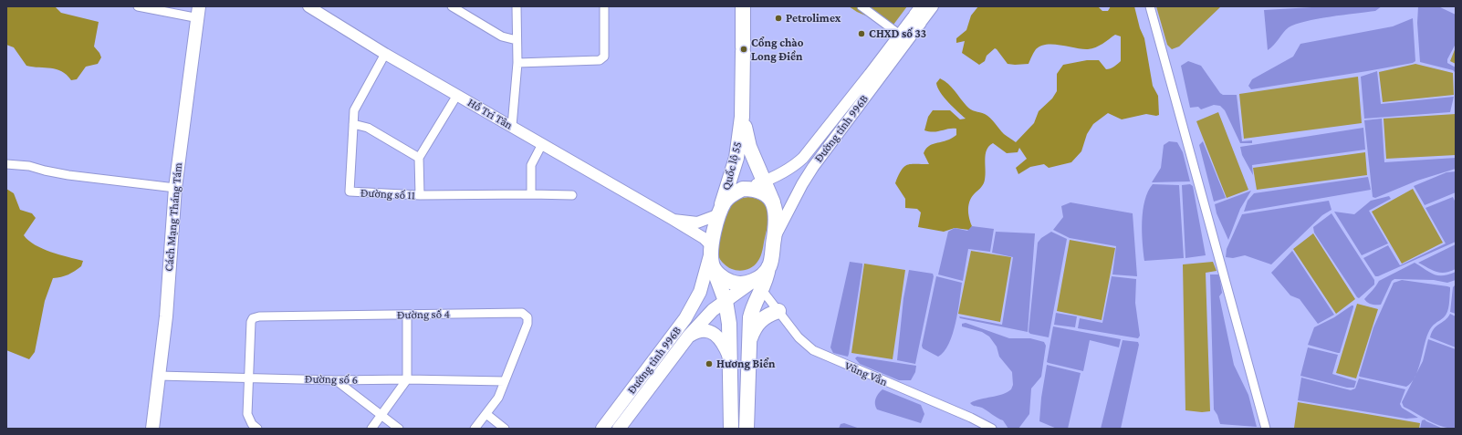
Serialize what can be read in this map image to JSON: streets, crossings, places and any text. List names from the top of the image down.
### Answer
{
  "streets": {
    "highway": ["Quốc lộ 55"],
    "main road": ["Hồ Tri Tân", "Đường tỉnh 996B", "Cách Mạng Tháng Tám"],
    "street": [
      "Đường số 11",
      "Đường số 4",
      "Vũng Vằn",
      "Đường số 6"
    ]
  },
  "crossings": [
    ["Hồ Tri Tân", "Đường tỉnh 996B"],
    ["Hồ Tri Tân", "Quốc lộ 55"],
    ["Hồ Tri Tân", "Đường số 11"],
    ["Hồ Tri Tân", "Vũng Vằn"],
    ["Đường tỉnh 996B", "Quốc lộ 55"],
    ["Đường tỉnh 996B", "Vũng Vằn"],
    ["Quốc lộ 55", "Vũng Vằn"],
    ["Cách Mạng Tháng Tám", "Đường số 6"],
    ["Đường số 4", "Đường số 6"]
  ],
  "places": [
    "Petrolimex",
    "CHXD số 33",
    "Cổng chào Long Điền",
    "Hương Biển"
  ]
}
